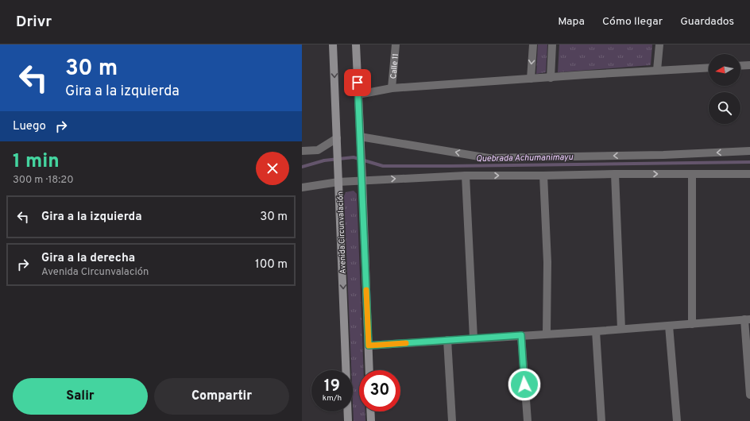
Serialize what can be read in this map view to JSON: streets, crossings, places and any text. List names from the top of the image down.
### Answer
{
  "streets": {
    "main road": ["Avenida Circunvalación"],
    "street": ["Calle 11"]
  },
  "water": ["Quebrada Achumanimayu"],
  "north": "left",
  "page": {
    "header": "Drivr",
    "nav": ["Mapa", "Cómo llegar", "Guardados"],
    "turn": ["30 m", "Gira a la izquierda"],
    "then": "Luego",
    "heading": ["1 min", "300 m · 18:20"],
    "list": [
      {
        "name": "Gira a la izquierda",
        "value": "30 m"
      },
      {
        "name": "Gira a la derecha",
        "note": "Avenida Circunvalación",
        "value": "100 m"
      }
    ],
    "speed": "19 km/h",
    "limit": "30",
    "buttons": ["Salir", "Compartir"]
  }
}
